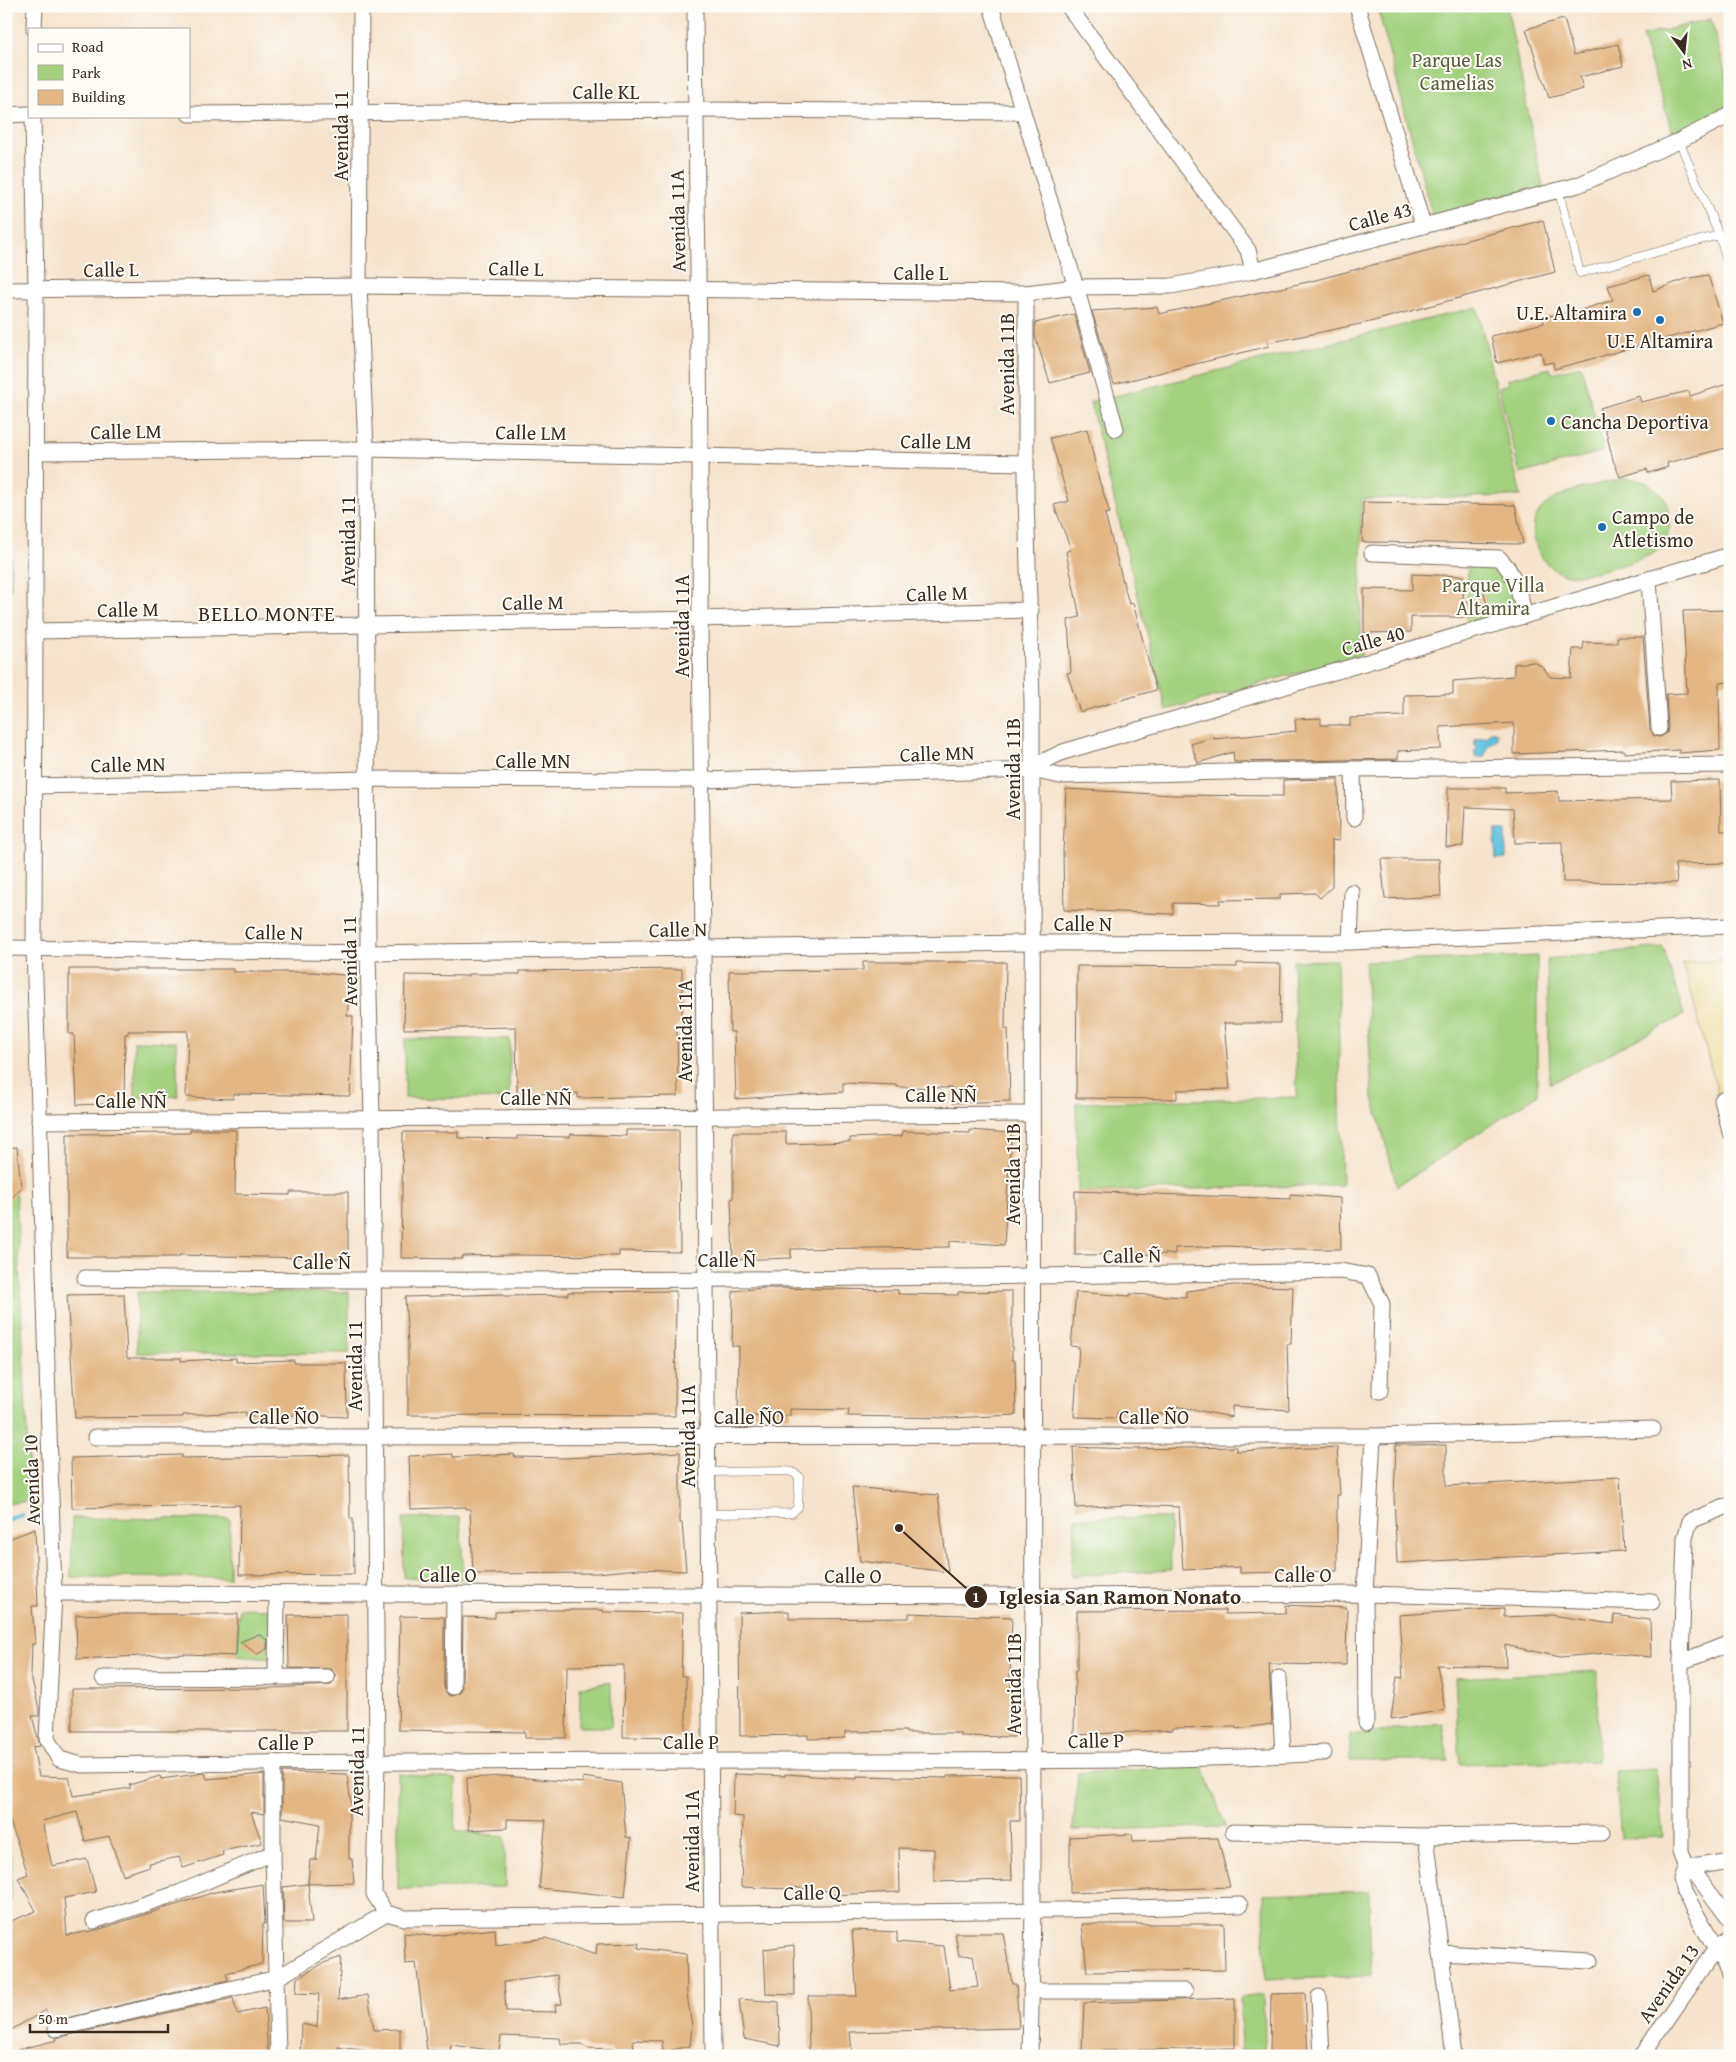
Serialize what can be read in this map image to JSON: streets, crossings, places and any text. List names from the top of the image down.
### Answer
{
  "streets": {
    "street": [
      "Calle KL",
      "Avenida 11",
      "Calle 43",
      "Avenida 11A",
      "Calle L",
      "Avenida 11B",
      "Calle LM",
      "Calle M",
      "Calle 40",
      "Calle MN",
      "Calle N",
      "Calle NÑ",
      "Calle Ñ",
      "Calle ÑO",
      "Avenida 10",
      "Calle O",
      "Calle P",
      "Calle Q",
      "Avenida 13"
    ]
  },
  "crossings": [
    ["Calle KL", "Avenida 11"],
    ["Calle KL", "Avenida 11A"],
    ["Avenida 11", "Calle L"],
    ["Avenida 11", "Calle LM"],
    ["Avenida 11", "Calle M"],
    ["Avenida 11", "Calle MN"],
    ["Avenida 11", "Calle N"],
    ["Avenida 11", "Calle NÑ"],
    ["Avenida 11", "Calle Ñ"],
    ["Avenida 11", "Calle ÑO"],
    ["Avenida 11", "Calle O"],
    ["Avenida 11", "Calle P"],
    ["Avenida 11", "Calle Q"],
    ["Calle 43", "Calle L"],
    ["Calle 43", "Avenida 11B"],
    ["Avenida 11A", "Calle L"],
    ["Avenida 11A", "Calle LM"],
    ["Avenida 11A", "Calle M"],
    ["Avenida 11A", "Calle MN"],
    ["Avenida 11A", "Calle N"],
    ["Avenida 11A", "Calle NÑ"],
    ["Avenida 11A", "Calle Ñ"],
    ["Avenida 11A", "Calle ÑO"],
    ["Avenida 11A", "Calle O"],
    ["Avenida 11A", "Calle P"],
    ["Avenida 11A", "Calle Q"],
    ["Calle L", "Avenida 11B"],
    ["Calle L", "Avenida 10"],
    ["Avenida 11B", "Calle LM"],
    ["Avenida 11B", "Calle M"],
    ["Avenida 11B", "Calle 40"],
    ["Avenida 11B", "Calle MN"],
    ["Avenida 11B", "Calle N"],
    ["Avenida 11B", "Calle NÑ"],
    ["Avenida 11B", "Calle Ñ"],
    ["Avenida 11B", "Calle ÑO"],
    ["Avenida 11B", "Calle O"],
    ["Avenida 11B", "Calle P"],
    ["Avenida 11B", "Calle Q"],
    ["Calle LM", "Avenida 10"],
    ["Calle M", "Avenida 10"],
    ["Calle 40", "Calle MN"],
    ["Calle MN", "Avenida 10"],
    ["Calle N", "Avenida 10"],
    ["Calle NÑ", "Avenida 10"],
    ["Avenida 10", "Calle O"],
    ["Avenida 10", "Calle P"]
  ],
  "districts": ["BELLO MONTE"],
  "parks": ["Parque Las Camelias", "Parque Villa Altamira"],
  "places": [
    "U.E. Altamira",
    "U.E Altamira",
    "Cancha Deportiva",
    "Campo de Atletismo",
    "Iglesia San Ramon Nonato"
  ],
  "legend": ["Road", "Park", "Building"],
  "scale_bar": "50 m",
  "north": "bottom"
}
